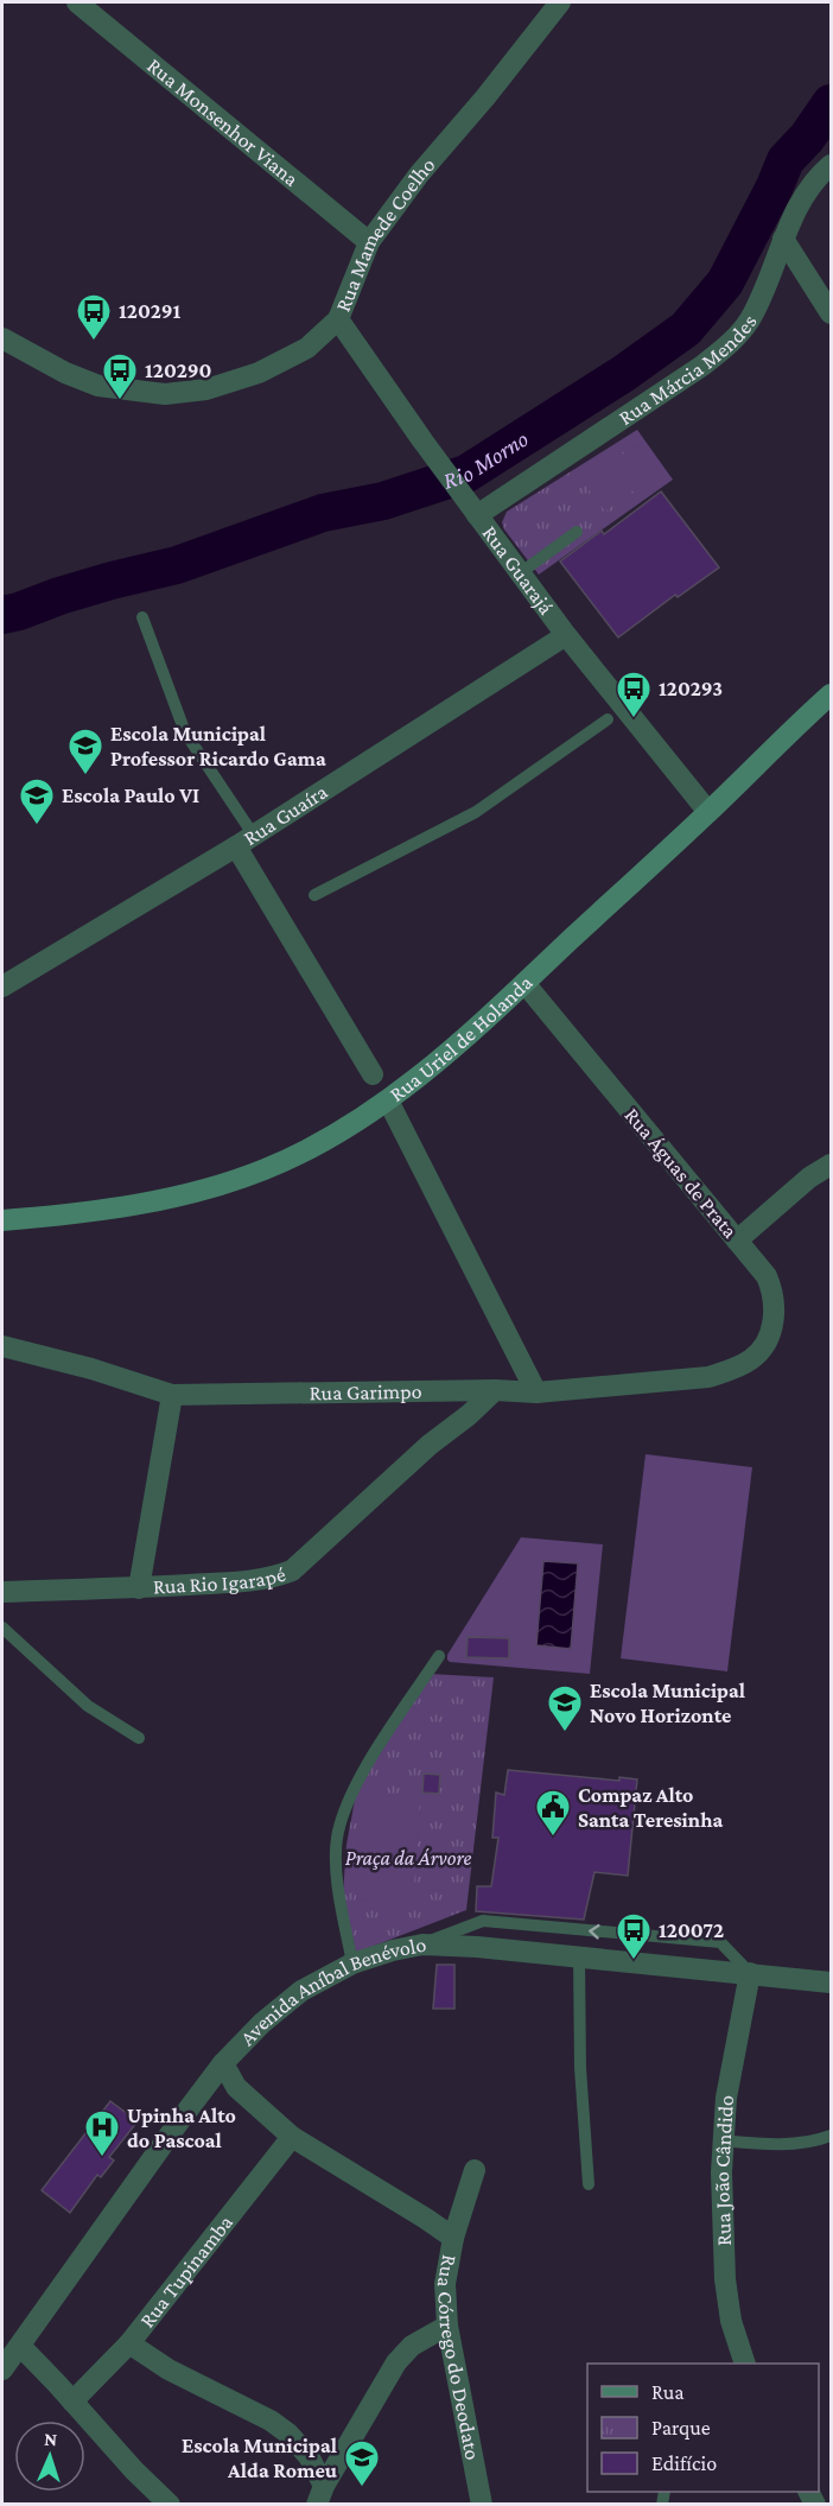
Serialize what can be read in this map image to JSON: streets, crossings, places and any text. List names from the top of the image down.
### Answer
{
  "streets": {
    "main road": ["Rua Uriel de Holanda"],
    "street": [
      "Rua Monsenhor Viana",
      "Rua Mamede Coelho",
      "Rua Márcia Mendes",
      "Rua Guarajá",
      "Rua Guaíra",
      "Rua Águas de Prata",
      "Rua Garimpo",
      "Rua Rio Igarapé",
      "Avenida Aníbal Benévolo",
      "Rua João Cândido",
      "Rua Tupinamba",
      "Rua Córrego do Deodato"
    ]
  },
  "crossings": [
    ["Rua Monsenhor Viana", "Rua Mamede Coelho"],
    ["Rua Mamede Coelho", "Rua Guarajá"],
    ["Rua Márcia Mendes", "Rua Guarajá"],
    ["Rua Guarajá", "Rua Guaíra"],
    ["Rua Guarajá", "Rua Uriel de Holanda"],
    ["Rua Uriel de Holanda", "Rua Águas de Prata"],
    ["Rua Águas de Prata", "Rua Garimpo"],
    ["Rua Garimpo", "Rua Rio Igarapé"],
    ["Avenida Aníbal Benévolo", "Rua João Cândido"]
  ],
  "water": ["Rio Morno"],
  "parks": ["Praça da Árvore"],
  "places": {
    "bus stop": [
      "120291",
      "120290",
      "120293",
      "120072"
    ],
    "school or university": [
      "Escola Municipal Professor Ricardo Gama",
      "Escola Paulo VI",
      "Escola Municipal Novo Horizonte",
      "Escola Municipal Alda Romeu"
    ],
    "public building": ["Compaz Alto Santa Teresinha"],
    "hospital": ["Upinha Alto do Pascoal"]
  },
  "legend": ["Rua", "Parque", "Edifício"],
  "north": "top"
}
